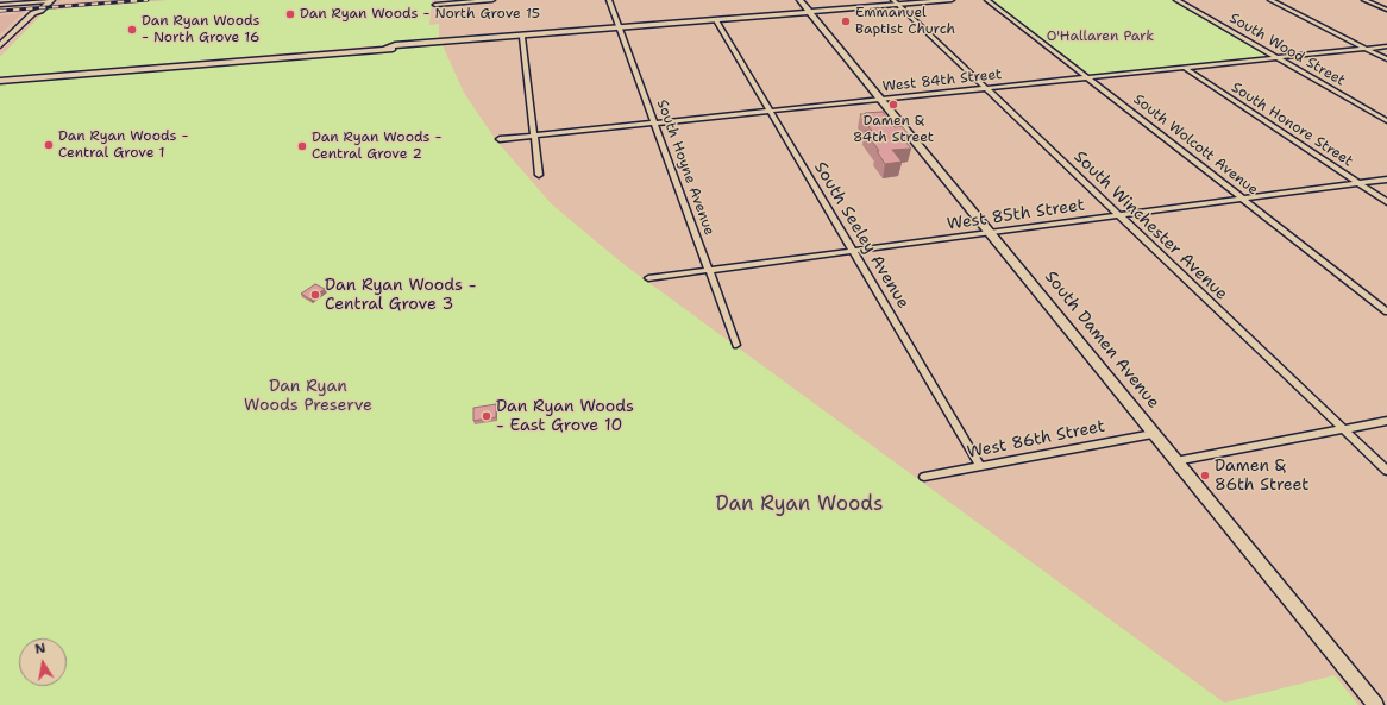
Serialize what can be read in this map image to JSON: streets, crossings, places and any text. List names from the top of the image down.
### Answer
{
  "streets": {
    "street": [
      "South Wood Street",
      "West 84th Street",
      "South Honore Street",
      "South Wolcott Avenue",
      "South Hoyne Avenue",
      "West 85th Street",
      "South Winchester Avenue",
      "South Seeley Avenue",
      "South Damen Avenue",
      "West 86th Street"
    ]
  },
  "crossings": [
    ["South Wood Street", "West 84th Street"],
    ["West 84th Street", "South Honore Street"],
    ["West 84th Street", "South Wolcott Avenue"],
    ["West 84th Street", "South Hoyne Avenue"],
    ["West 84th Street", "South Winchester Avenue"],
    ["West 84th Street", "South Seeley Avenue"],
    ["West 84th Street", "South Damen Avenue"],
    ["South Honore Street", "West 85th Street"],
    ["South Wolcott Avenue", "West 85th Street"],
    ["South Hoyne Avenue", "West 85th Street"],
    ["West 85th Street", "South Winchester Avenue"],
    ["West 85th Street", "South Seeley Avenue"],
    ["West 85th Street", "South Damen Avenue"],
    ["South Seeley Avenue", "West 86th Street"],
    ["South Damen Avenue", "West 86th Street"]
  ],
  "parks": ["O'Hallaren Park", "Dan Ryan Woods Preserve", "Dan Ryan Woods"],
  "places": [
    "Dan Ryan Woods - North Grove 15",
    "Emmanuel Baptist Church",
    "Dan Ryan Woods - North Grove 16",
    "Damen & 84th Street",
    "Dan Ryan Woods - Central Grove 1",
    "Dan Ryan Woods - Central Grove 2",
    "Dan Ryan Woods - Central Grove 3",
    "Dan Ryan Woods - East Grove 10",
    "Damen & 86th Street"
  ],
  "north": "top"
}
